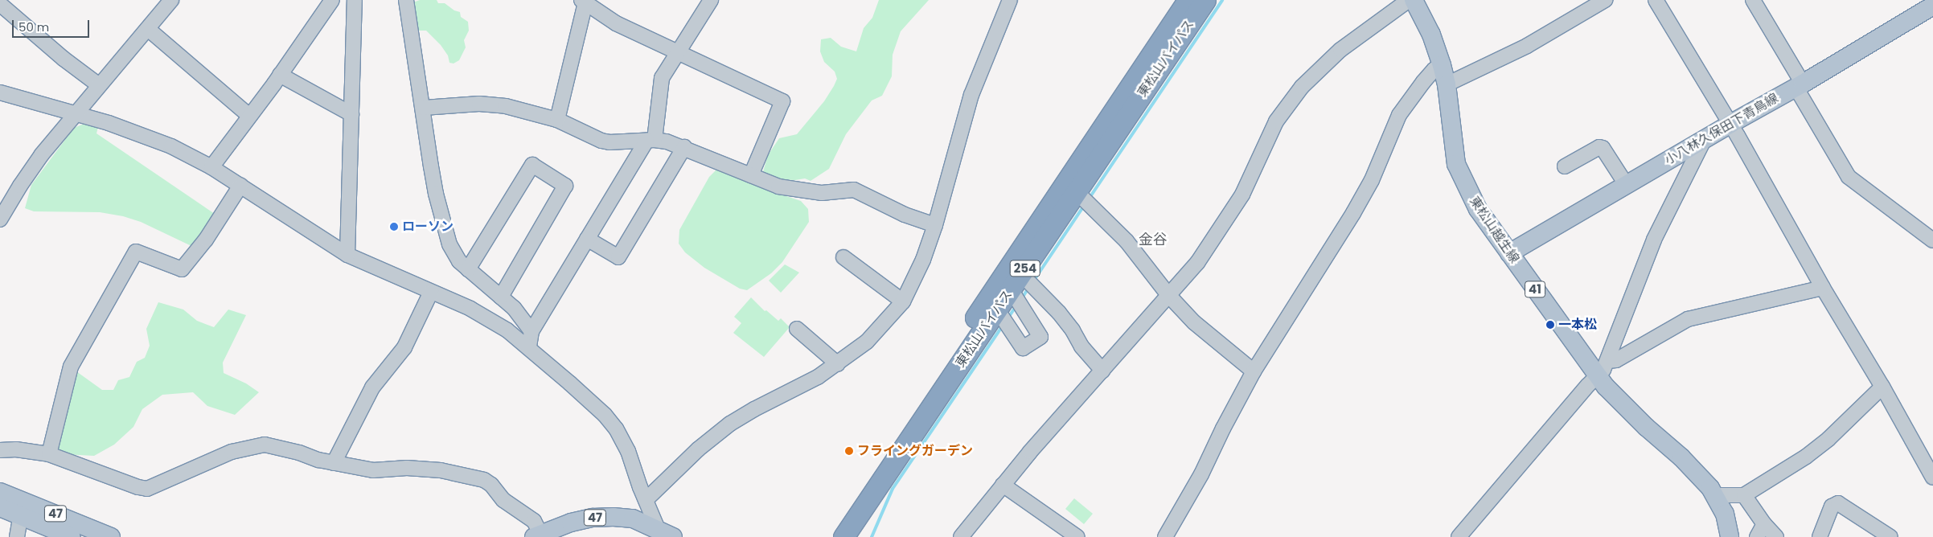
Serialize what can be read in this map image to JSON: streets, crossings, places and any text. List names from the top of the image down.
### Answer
{
  "streets": {
    "highway": ["東松山バイパス", "254"],
    "main road": [
      "小八林久保田下青鳥線",
      "東松山越生線",
      "41",
      "47"
    ]
  },
  "crossings": [
    ["小八林久保田下青鳥線", "東松山越生線"]
  ],
  "districts": ["金谷"],
  "places": ["ローソン", "一本松", "フライングガーデン"],
  "scale_bar": "50 m"
}
